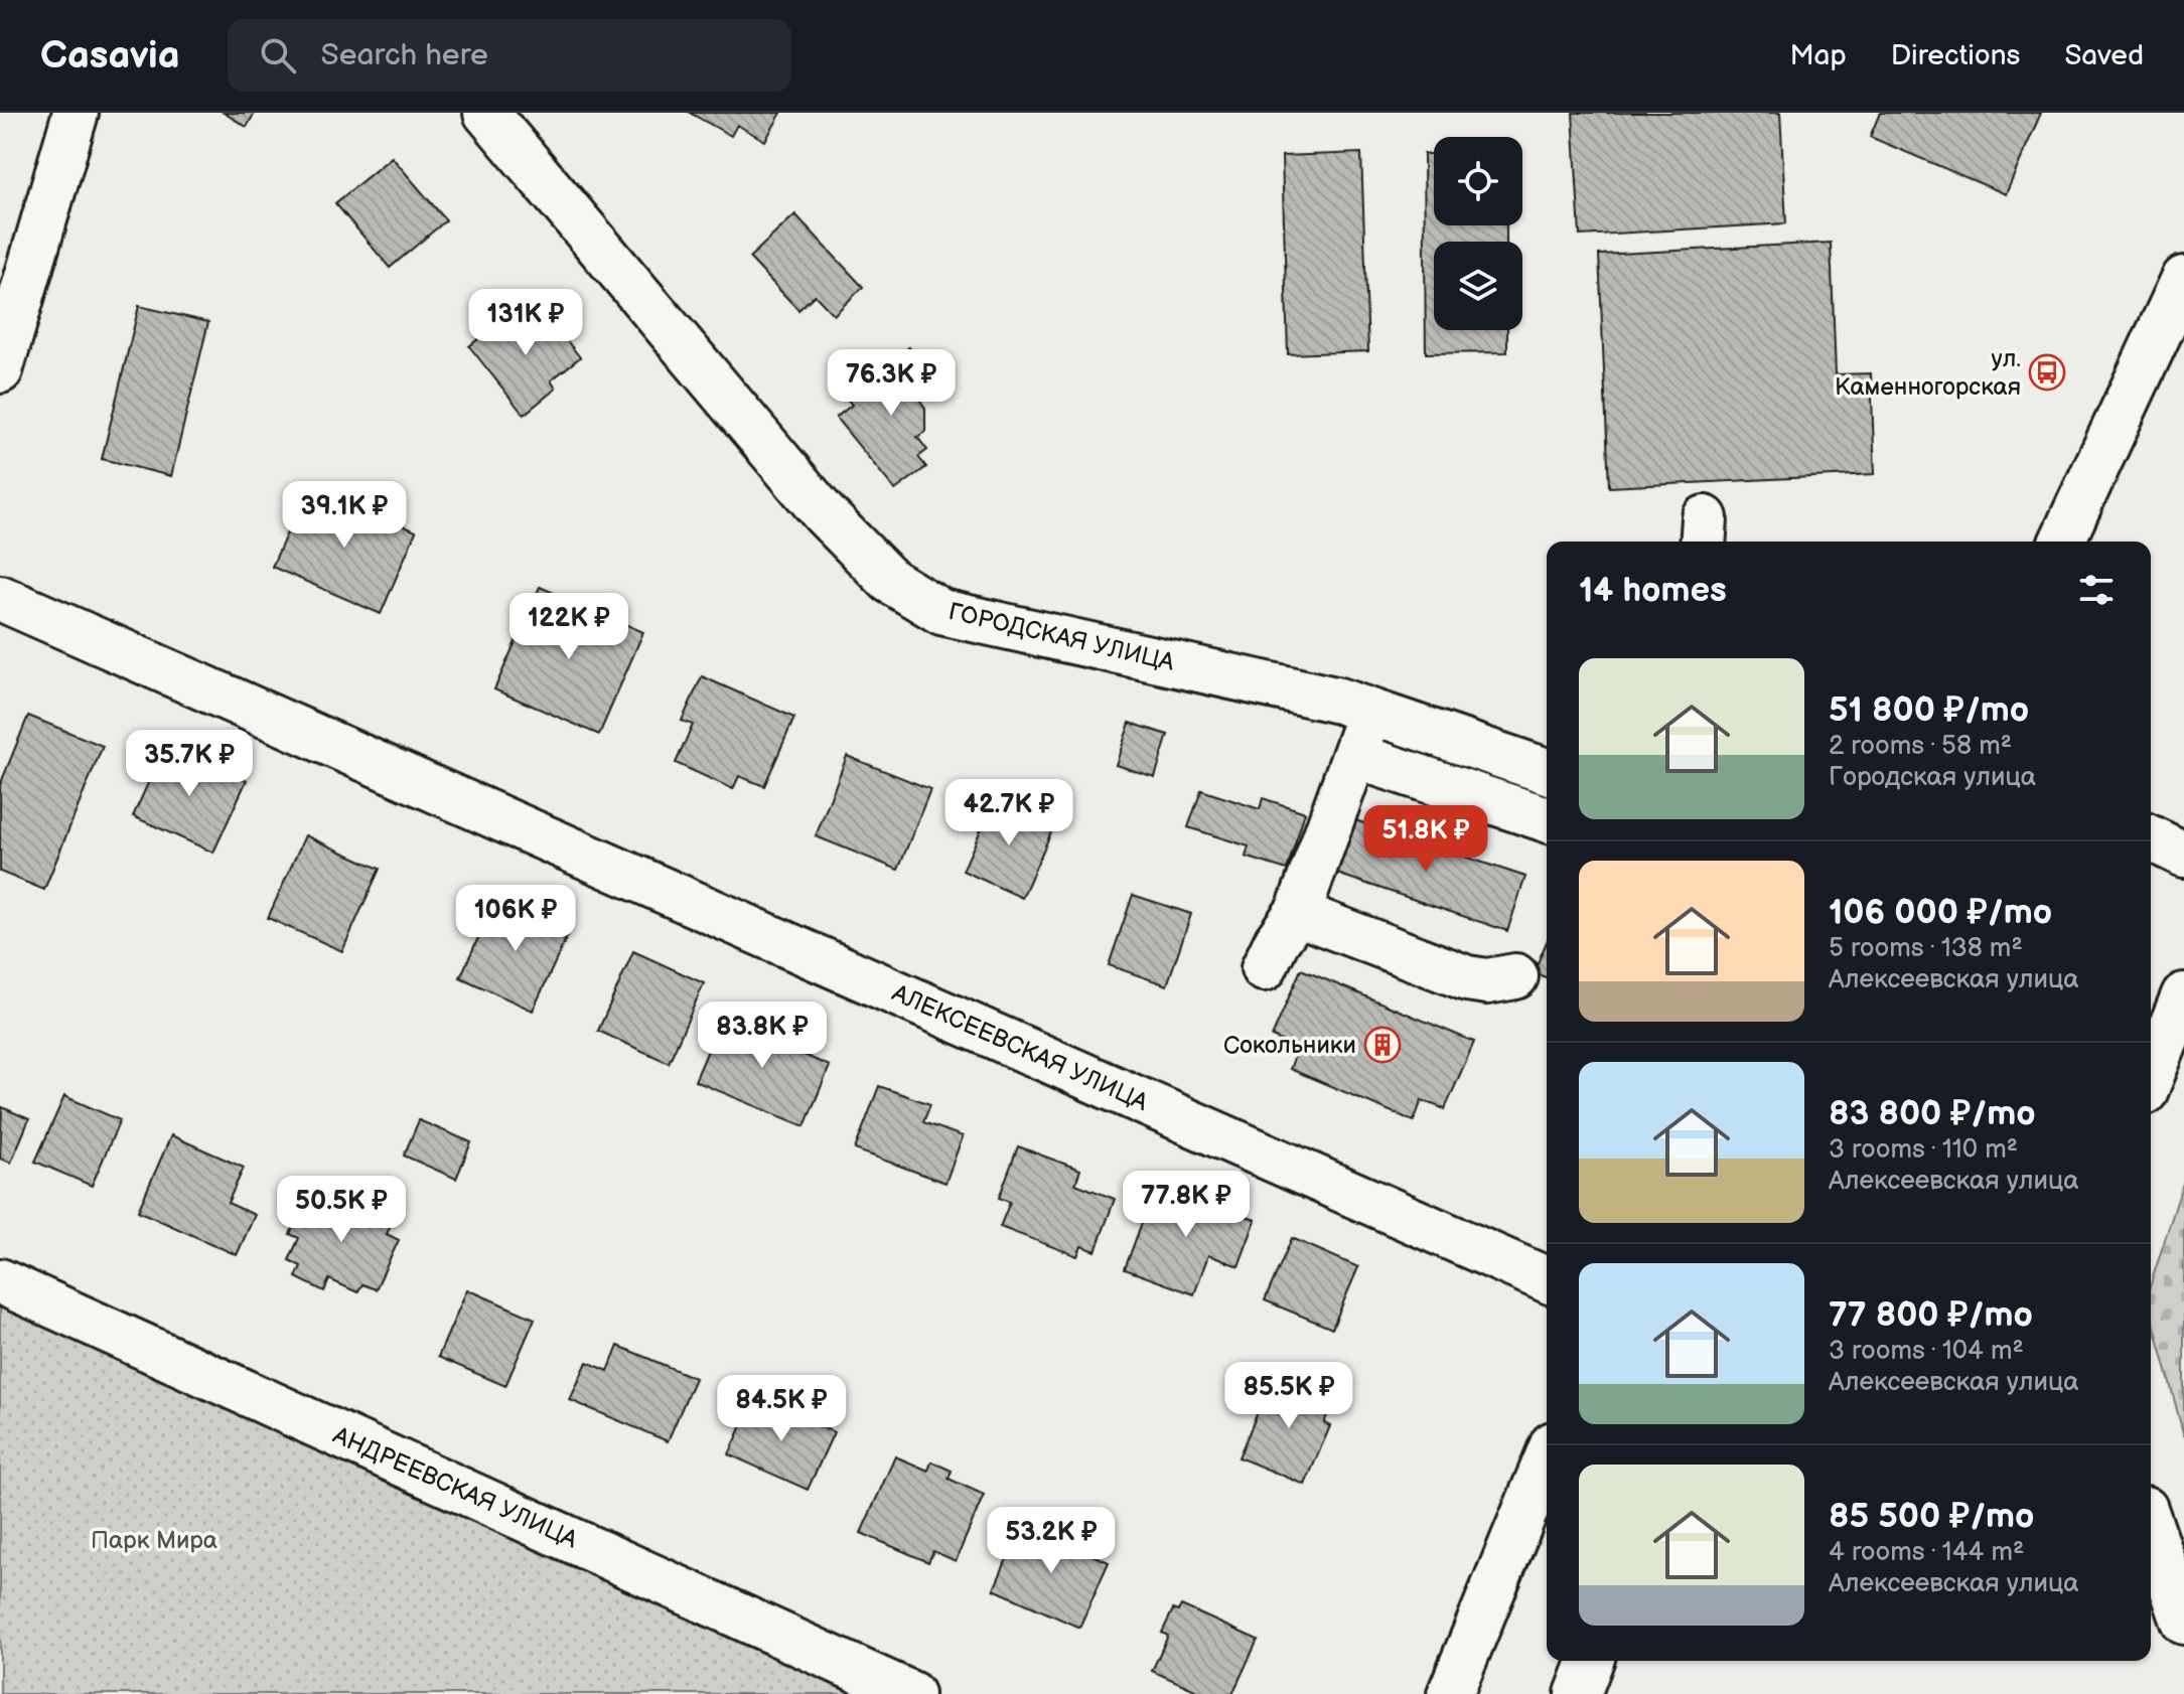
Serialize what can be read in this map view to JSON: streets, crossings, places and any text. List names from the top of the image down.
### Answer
{
  "streets": {
    "street": ["ГОРОДСКАЯ УЛИЦА", "АЛЕКСЕЕВСКАЯ УЛИЦА", "АНДРЕЕВСКАЯ УЛИЦА"]
  },
  "parks": ["Парк Мира"],
  "places": {
    "bus stop": ["ул. Каменногорская"],
    "building": ["Сокольники"]
  },
  "page": {
    "header": "Casavia",
    "search": "Search here",
    "nav": ["Map", "Directions", "Saved"],
    "price": [
      "131K ₽",
      "76.3K ₽",
      "39.1K ₽",
      "122K ₽",
      "35.7K ₽",
      "42.7K ₽",
      "51.8K ₽",
      "106K ₽",
      "83.8K ₽",
      "77.8K ₽",
      "50.5K ₽",
      "85.5K ₽",
      "84.5K ₽",
      "53.2K ₽"
    ],
    "heading": "14 homes",
    "list": [
      {
        "name": "51 800 ₽/mo",
        "note": "2 rooms · 58 m² · Городская улица"
      },
      {
        "name": "106 000 ₽/mo",
        "note": "5 rooms · 138 m² · Алексеевская улица"
      },
      {
        "name": "83 800 ₽/mo",
        "note": "3 rooms · 110 m² · Алексеевская улица"
      },
      {
        "name": "77 800 ₽/mo",
        "note": "3 rooms · 104 m² · Алексеевская улица"
      },
      {
        "name": "85 500 ₽/mo",
        "note": "4 rooms · 144 m² · Алексеевская улица"
      }
    ]
  }
}
